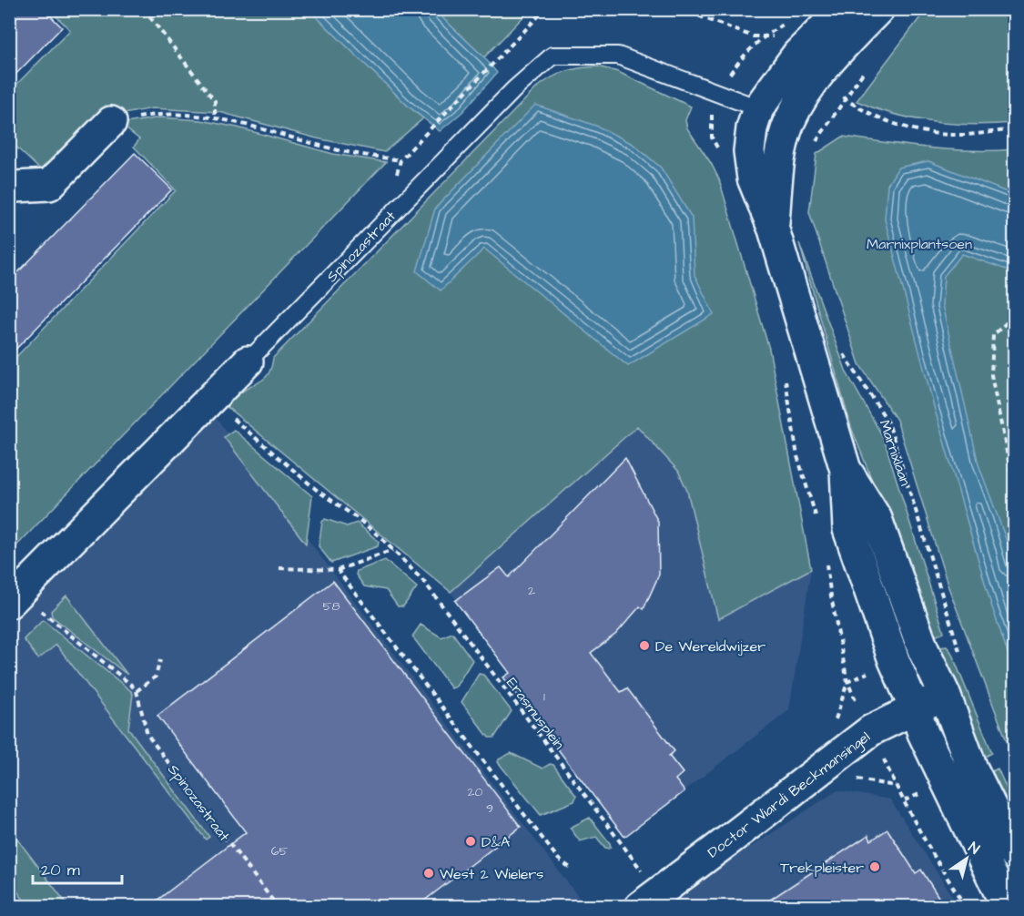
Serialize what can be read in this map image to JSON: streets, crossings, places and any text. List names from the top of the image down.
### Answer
{
  "streets": {
    "street": ["Spinozastraat", "Doctor Wiardi Beckmansingel"],
    "path": ["Marnixlaan", "Erasmusplein"]
  },
  "crossings": [
    ["Spinozastraat", "Erasmusplein"],
    ["Erasmusplein", "Doctor Wiardi Beckmansingel"]
  ],
  "parks": ["Marnixplantsoen"],
  "places": [
    "De Wereldwijzer",
    "D&A",
    "Trekpleister",
    "West 2 Wielers"
  ],
  "house_numbers": [
    "2",
    "58",
    "1",
    "20",
    "9",
    "65"
  ],
  "scale_bar": "20 m",
  "north": "top right"
}
